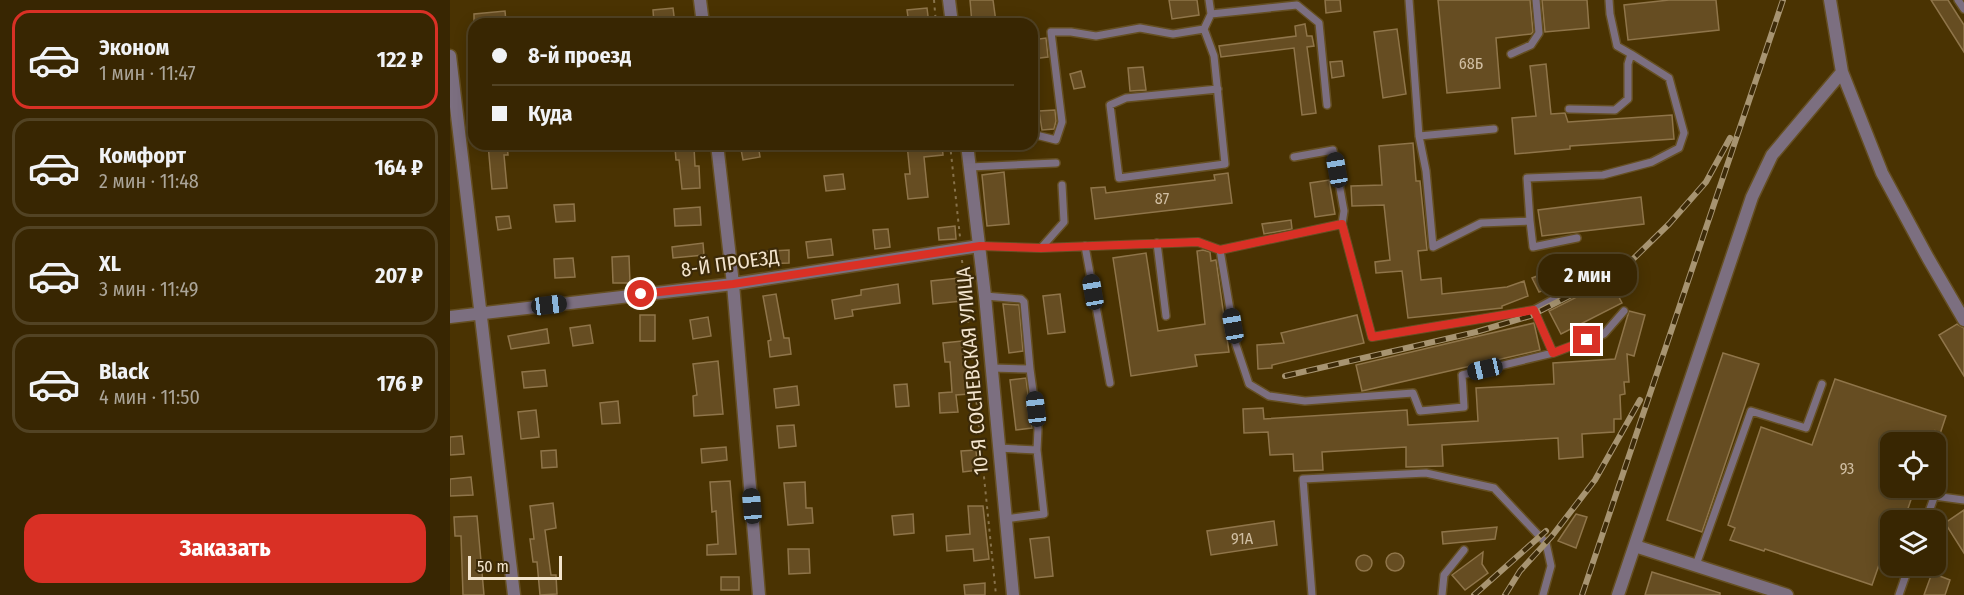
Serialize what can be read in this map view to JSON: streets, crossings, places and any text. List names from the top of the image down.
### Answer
{
  "streets": {
    "street": ["8-Й ПРОЕЗД", "10-Я СОСНЕВСКАЯ УЛИЦА"]
  },
  "crossings": [
    ["8-Й ПРОЕЗД", "10-Я СОСНЕВСКАЯ УЛИЦА"]
  ],
  "house_numbers": [
    "68Б",
    "87",
    "93",
    "91А"
  ],
  "scale_bar": "50 m",
  "page": {
    "list": [
      {
        "name": "Эконом",
        "note": "1 мин · 11:47",
        "value": "122 ₽"
      },
      {
        "name": "Комфорт",
        "note": "2 мин · 11:48",
        "value": "164 ₽"
      },
      {
        "name": "XL",
        "note": "3 мин · 11:49",
        "value": "207 ₽"
      },
      {
        "name": "Black",
        "note": "4 мин · 11:50",
        "value": "176 ₽"
      }
    ],
    "banner": ["8-й проезд", "Куда"],
    "bubble": "2 мин",
    "buttons": "Заказать",
    "scale": "50 m"
  }
}
